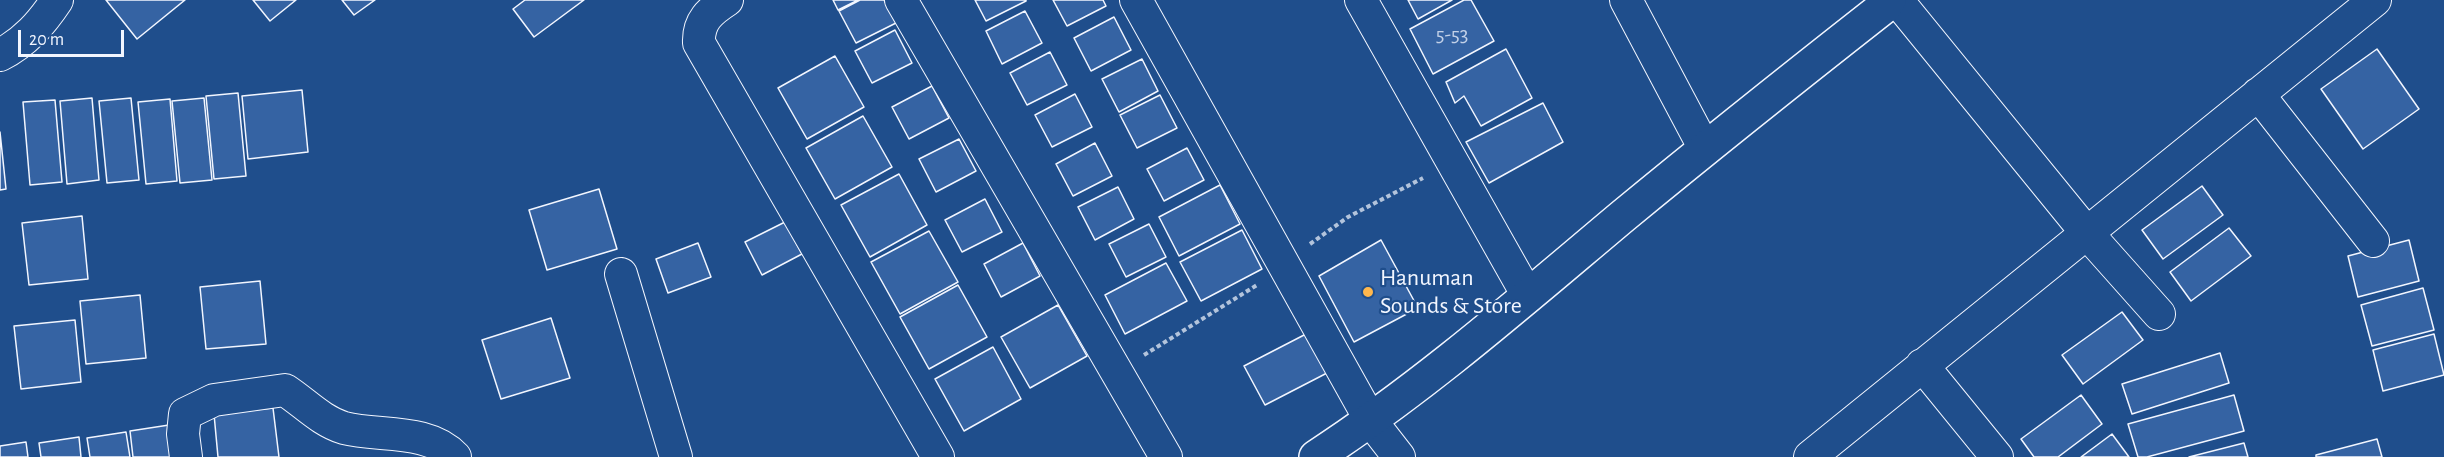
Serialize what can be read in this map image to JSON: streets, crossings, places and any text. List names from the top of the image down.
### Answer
{
  "places": ["Hanuman Sounds & Store"],
  "house_numbers": ["5-53"],
  "scale_bar": "20 m"
}
